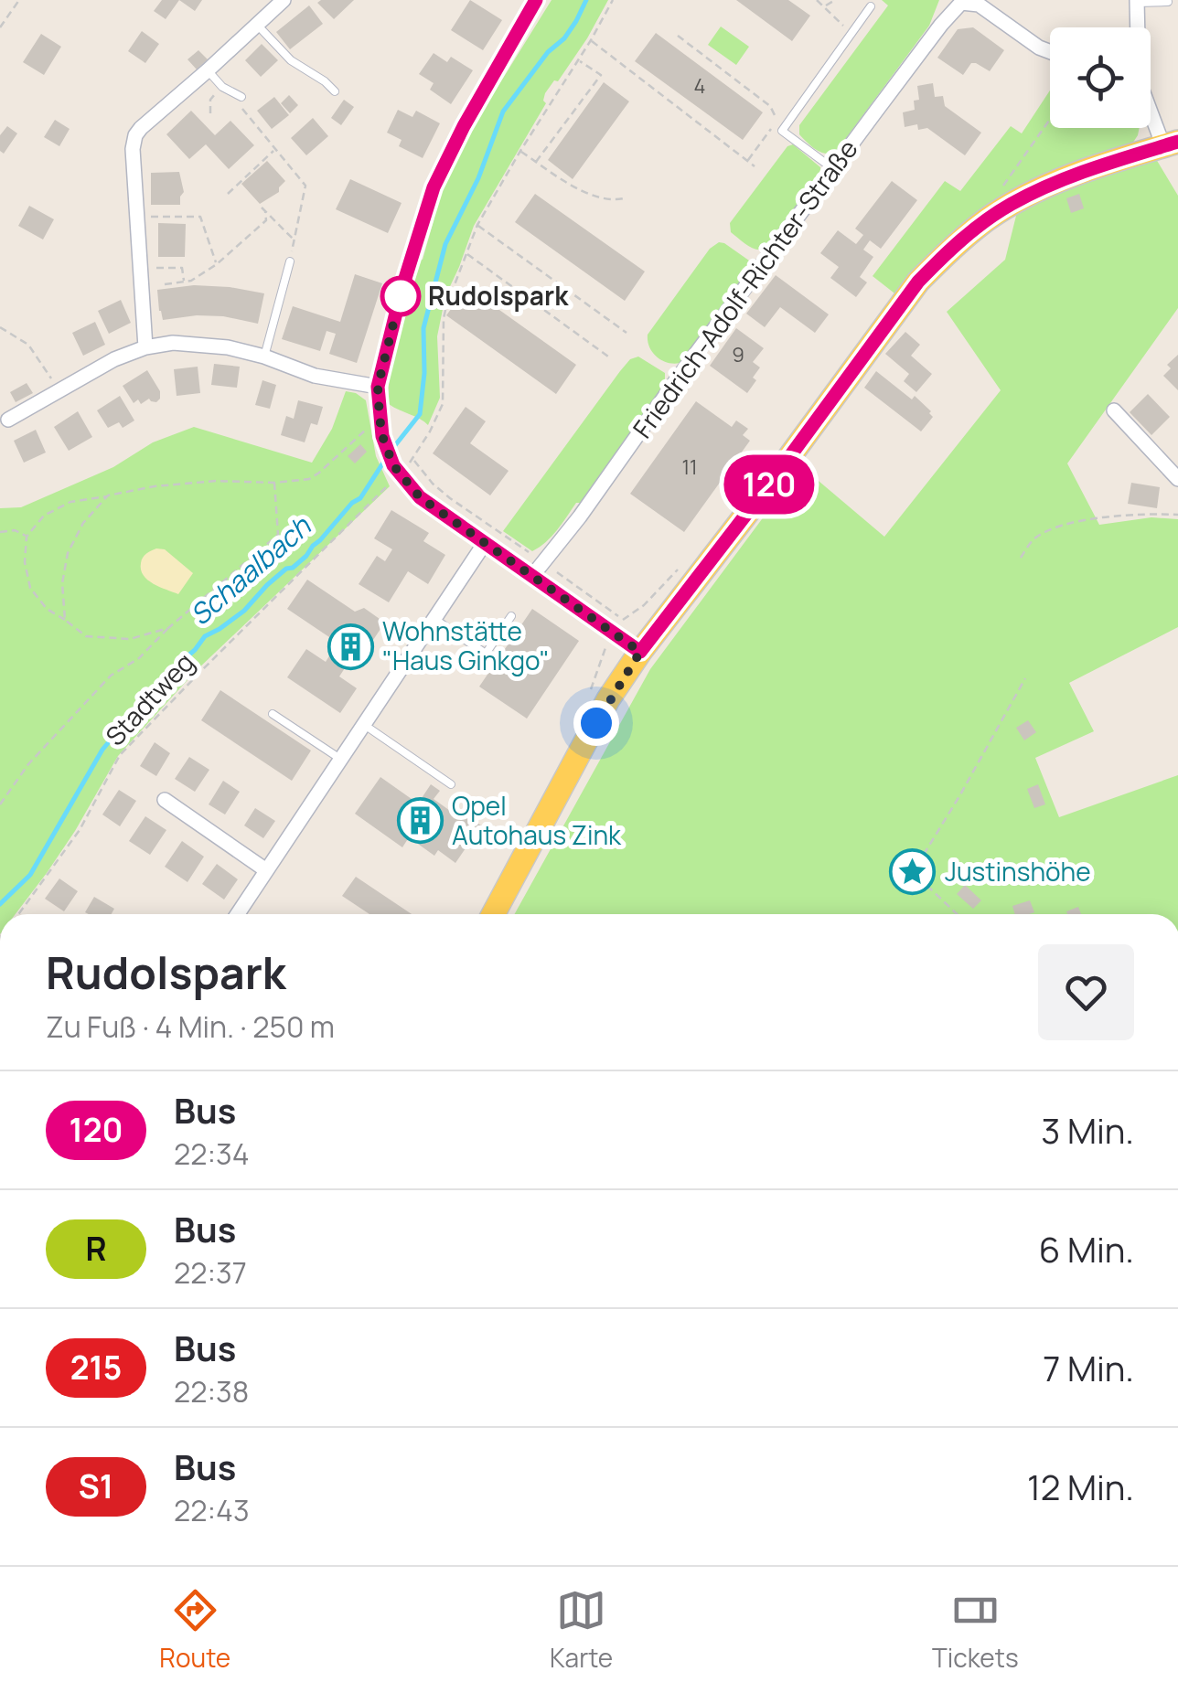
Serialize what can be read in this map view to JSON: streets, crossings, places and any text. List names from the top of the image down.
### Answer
{
  "streets": {
    "street": ["Friedrich-Adolf-Richter-Straße"],
    "path": ["Stadtweg"]
  },
  "water": ["Schaalbach"],
  "places": {
    "other": ["Rudolspark"],
    "building": ["Wohnstätte \"Haus Ginkgo\"", "Opel Autohaus Zink"],
    "place": ["Justinshöhe"]
  },
  "lines": ["bus line 120"],
  "house_numbers": ["4", "9", "11"],
  "page": {
    "on_map": "120",
    "heading": ["Rudolspark", "Zu Fuß · 4 Min. · 250 m"],
    "list": [
      {
        "mark": "120",
        "name": "Bus",
        "note": "22:34",
        "value": "3 Min."
      },
      {
        "mark": "R",
        "name": "Bus",
        "note": "22:37",
        "value": "6 Min."
      },
      {
        "mark": "215",
        "name": "Bus",
        "note": "22:38",
        "value": "7 Min."
      },
      {
        "mark": "S1",
        "name": "Bus",
        "note": "22:43",
        "value": "12 Min."
      }
    ],
    "tabs": ["Route", "Karte", "Tickets"]
  }
}
